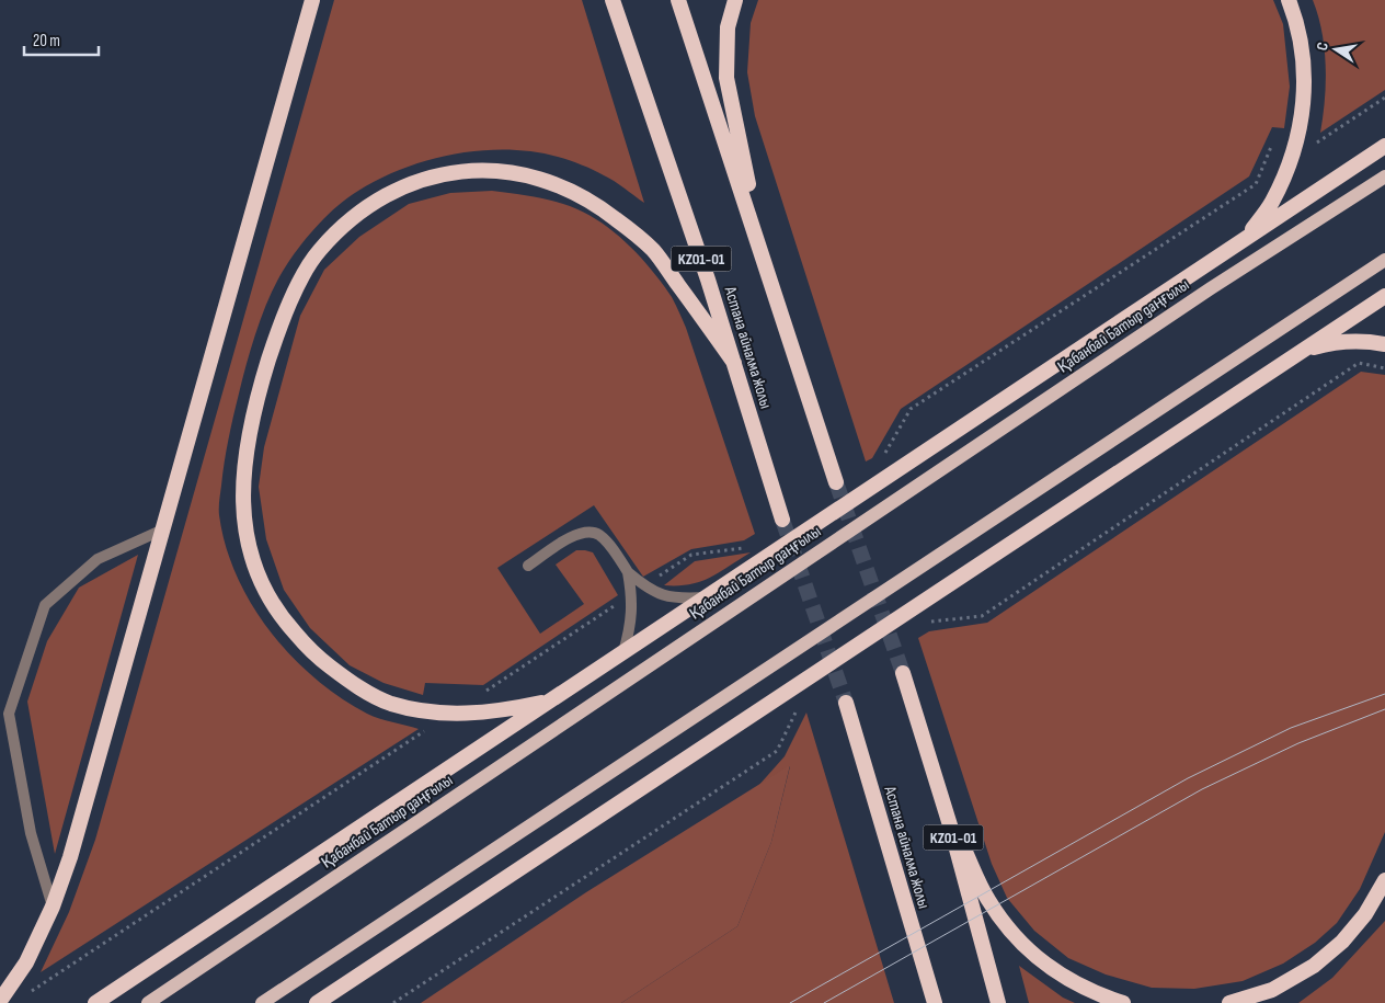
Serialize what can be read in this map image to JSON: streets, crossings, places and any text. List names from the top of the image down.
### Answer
{
  "streets": {
    "highway": ["KZ01-01", "Астана айналма жолы"],
    "main road": ["Қабанбай Батыр даңғылы"]
  },
  "scale_bar": "20 m",
  "north": "left"
}
